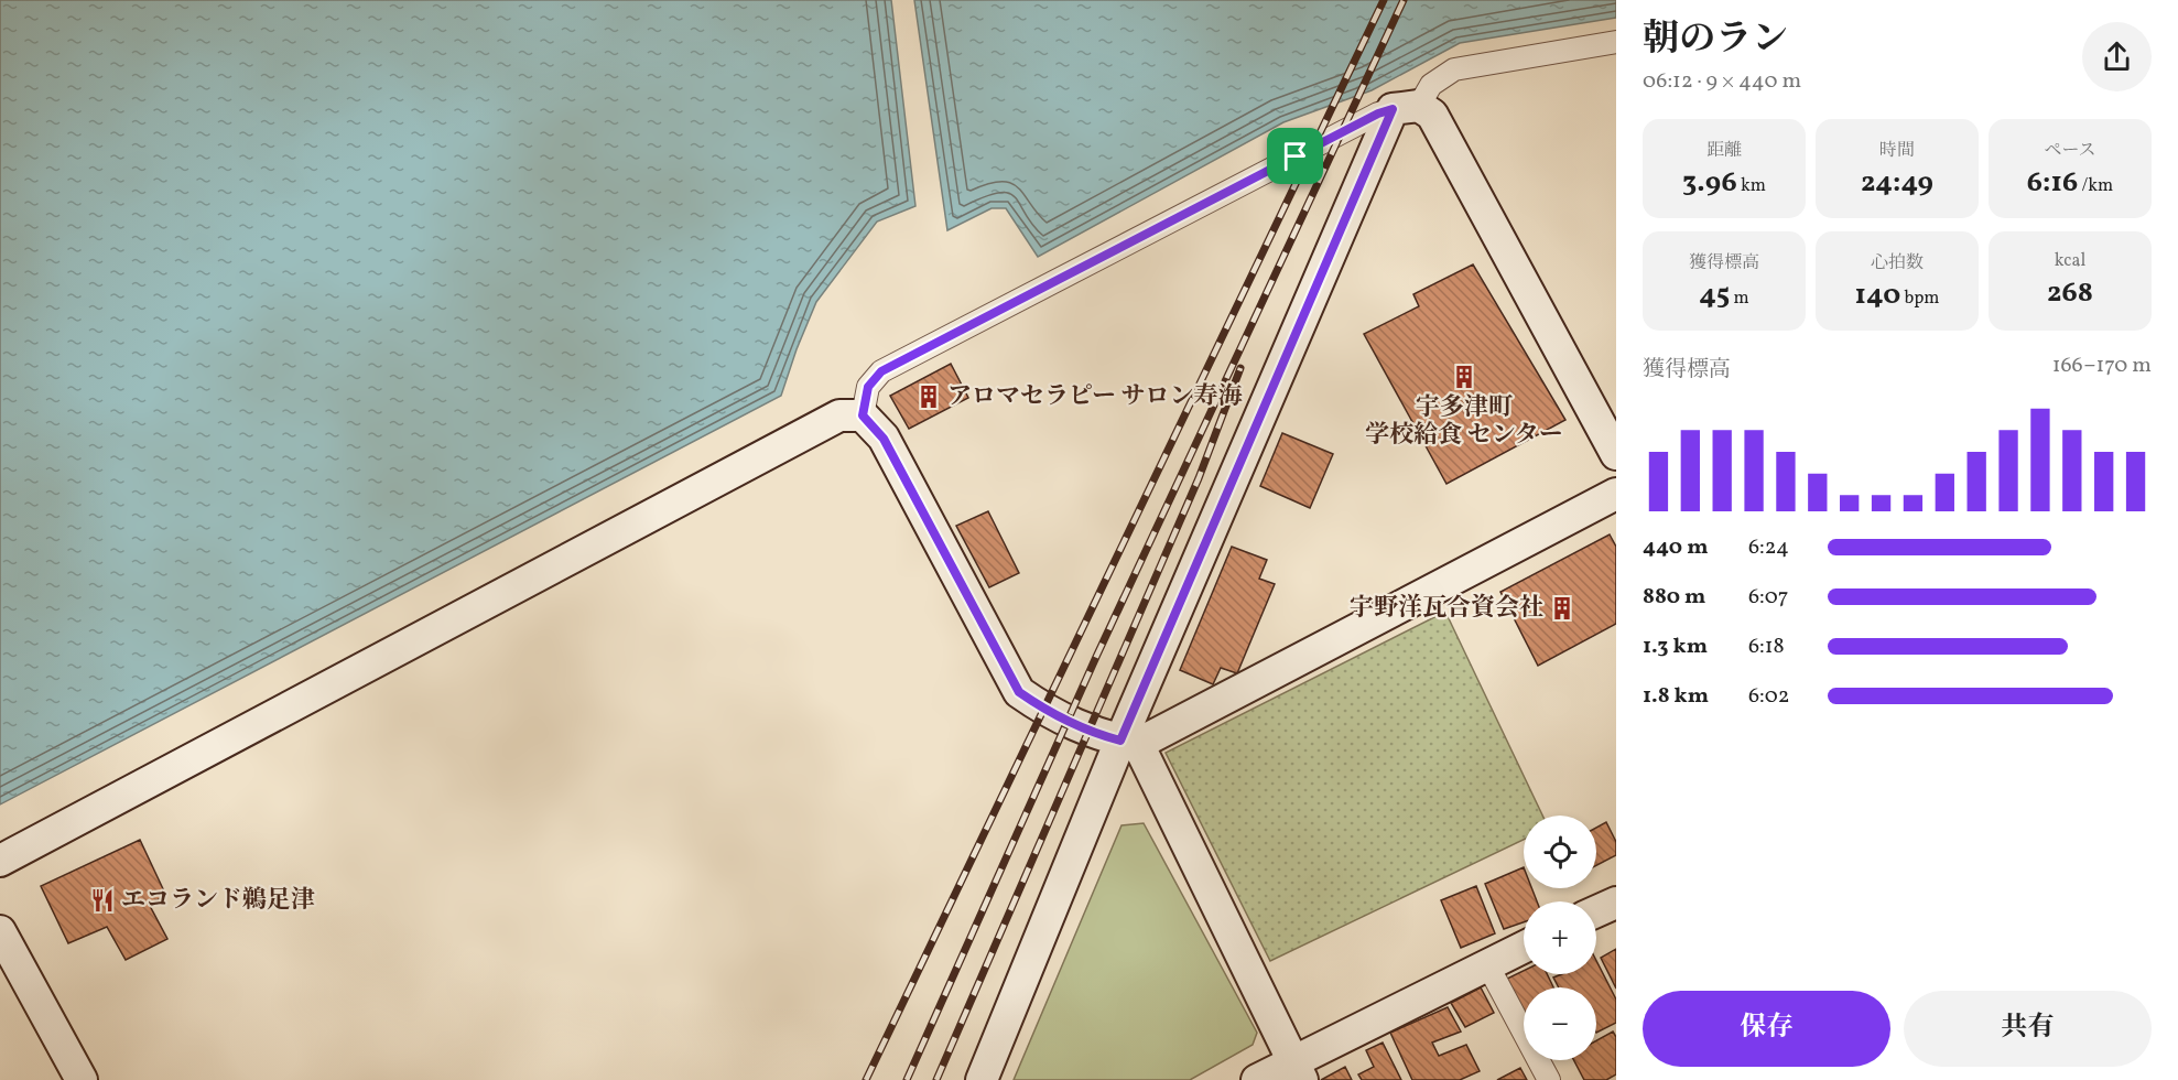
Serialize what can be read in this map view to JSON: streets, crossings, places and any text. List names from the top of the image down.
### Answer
{
  "places": {
    "building": ["宇多津町 学校給食 センター", "アロマセラピー サロン寿海", "宇野洋瓦合資会社"],
    "restaurant": ["エコランド鵜足津"]
  },
  "page": {
    "heading": ["朝のラン", "06:12 · 9 × 440 m"],
    "stats": [
      ["距離", "3.96 km"],
      ["時間", "24:49"],
      ["ペース", "6:16 /km"],
      ["獲得標高", "45 m"],
      ["心拍数", "140 bpm"],
      ["kcal", "268"]
    ],
    "chart": ["獲得標高", "166–170 m"],
    "list": [
      {
        "name": "440 m",
        "note": "6:24"
      },
      {
        "name": "880 m",
        "note": "6:07"
      },
      {
        "name": "1.3 km",
        "note": "6:18"
      },
      {
        "name": "1.8 km",
        "note": "6:02"
      }
    ],
    "map_buttons": ["+", "−"],
    "buttons": ["保存", "共有"]
  }
}
